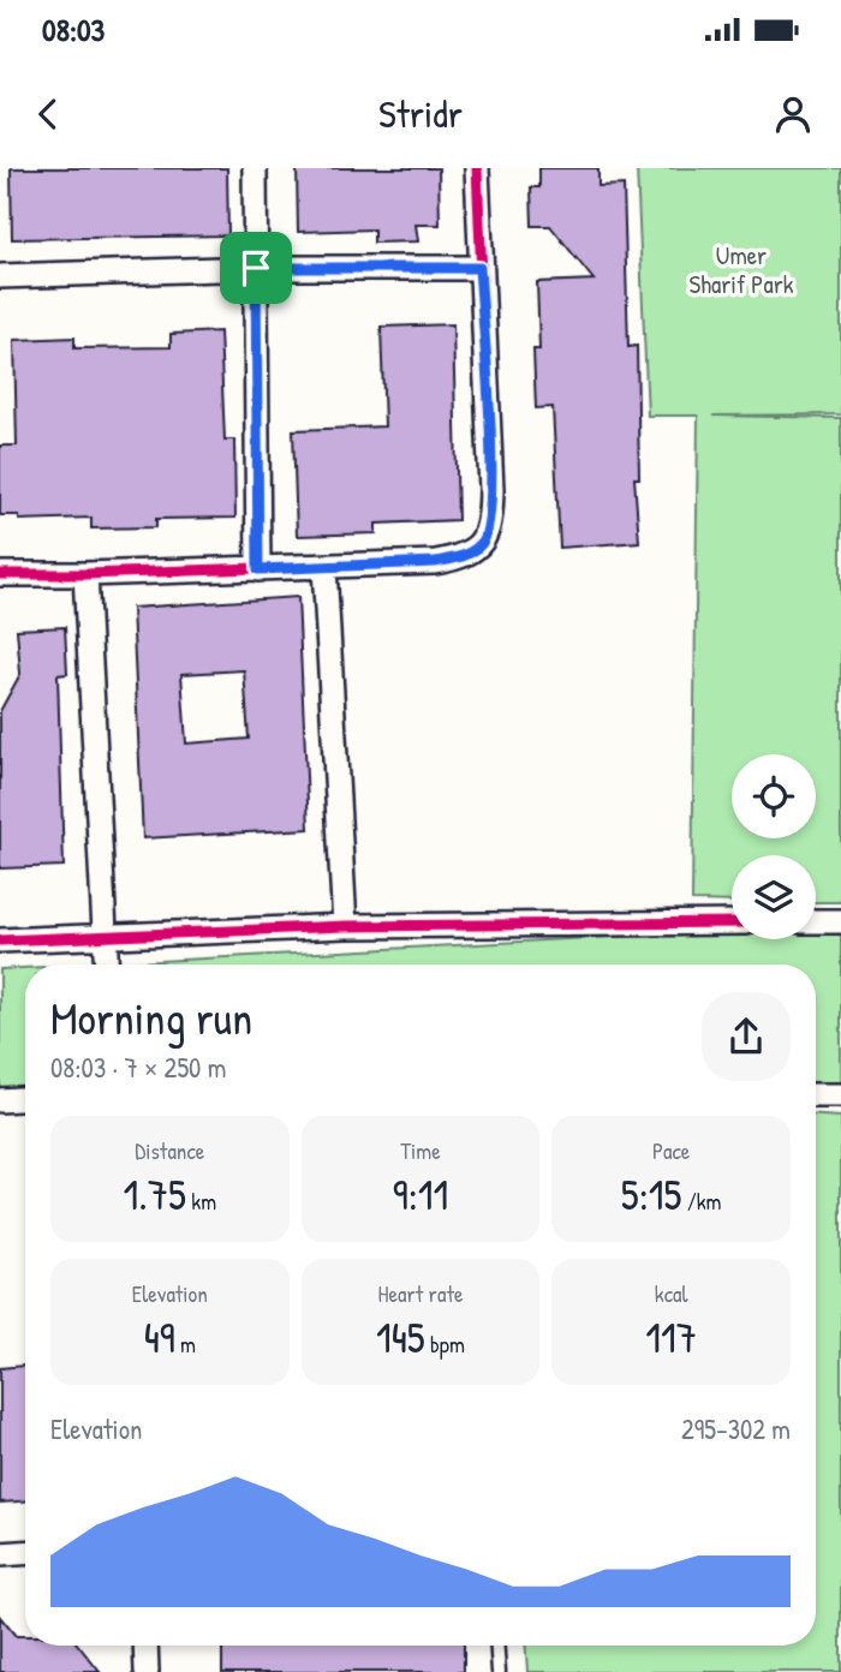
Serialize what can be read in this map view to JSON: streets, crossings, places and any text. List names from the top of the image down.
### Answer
{
  "parks": ["Umer Sharif Park"],
  "page": {
    "status": "08:03",
    "header": "Stridr",
    "heading": ["Morning run", "08:03 · 7 × 250 m"],
    "stats": [
      ["Distance", "1.75 km"],
      ["Time", "9:11"],
      ["Pace", "5:15 /km"],
      ["Elevation", "49 m"],
      ["Heart rate", "145 bpm"],
      ["kcal", "117"]
    ],
    "chart": ["Elevation", "295–302 m"]
  }
}
